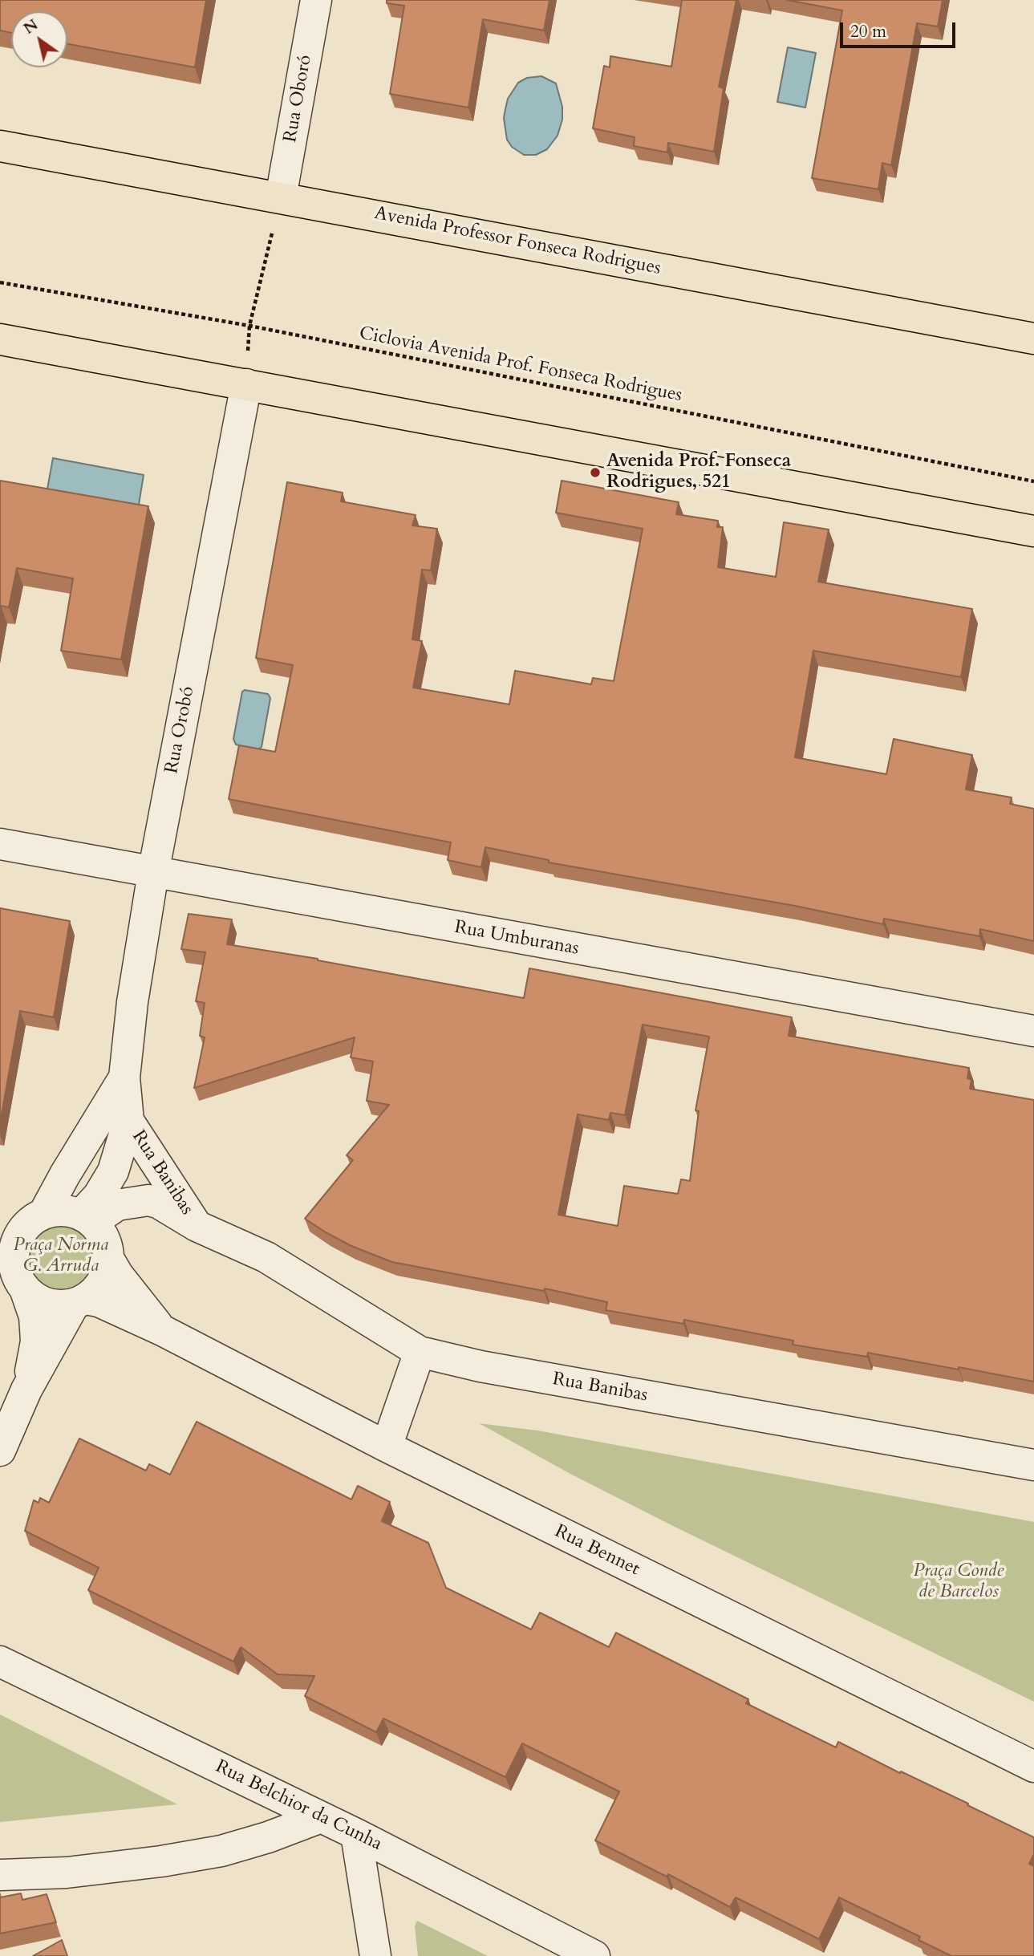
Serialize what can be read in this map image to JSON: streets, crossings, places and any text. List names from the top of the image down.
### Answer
{
  "streets": {
    "highway": ["Avenida Professor Fonseca Rodrigues"],
    "street": [
      "Rua Oboró",
      "Rua Orobó",
      "Rua Umburanas",
      "Rua Banibas",
      "Rua Bennet",
      "Rua Belchior da Cunha"
    ],
    "path": ["Ciclovia Avenida Prof. Fonseca Rodrigues"]
  },
  "crossings": [
    ["Rua Oboró", "Avenida Professor Fonseca Rodrigues"],
    ["Rua Orobó", "Rua Umburanas"],
    ["Rua Orobó", "Rua Banibas"],
    ["Rua Orobó", "Rua Bennet"],
    ["Rua Banibas", "Rua Bennet"]
  ],
  "parks": ["Praça Norma G. Arruda", "Praça Conde de Barcelos"],
  "places": ["Avenida Prof. Fonseca Rodrigues, 521"],
  "scale_bar": "20 m",
  "north": "top left"
}
